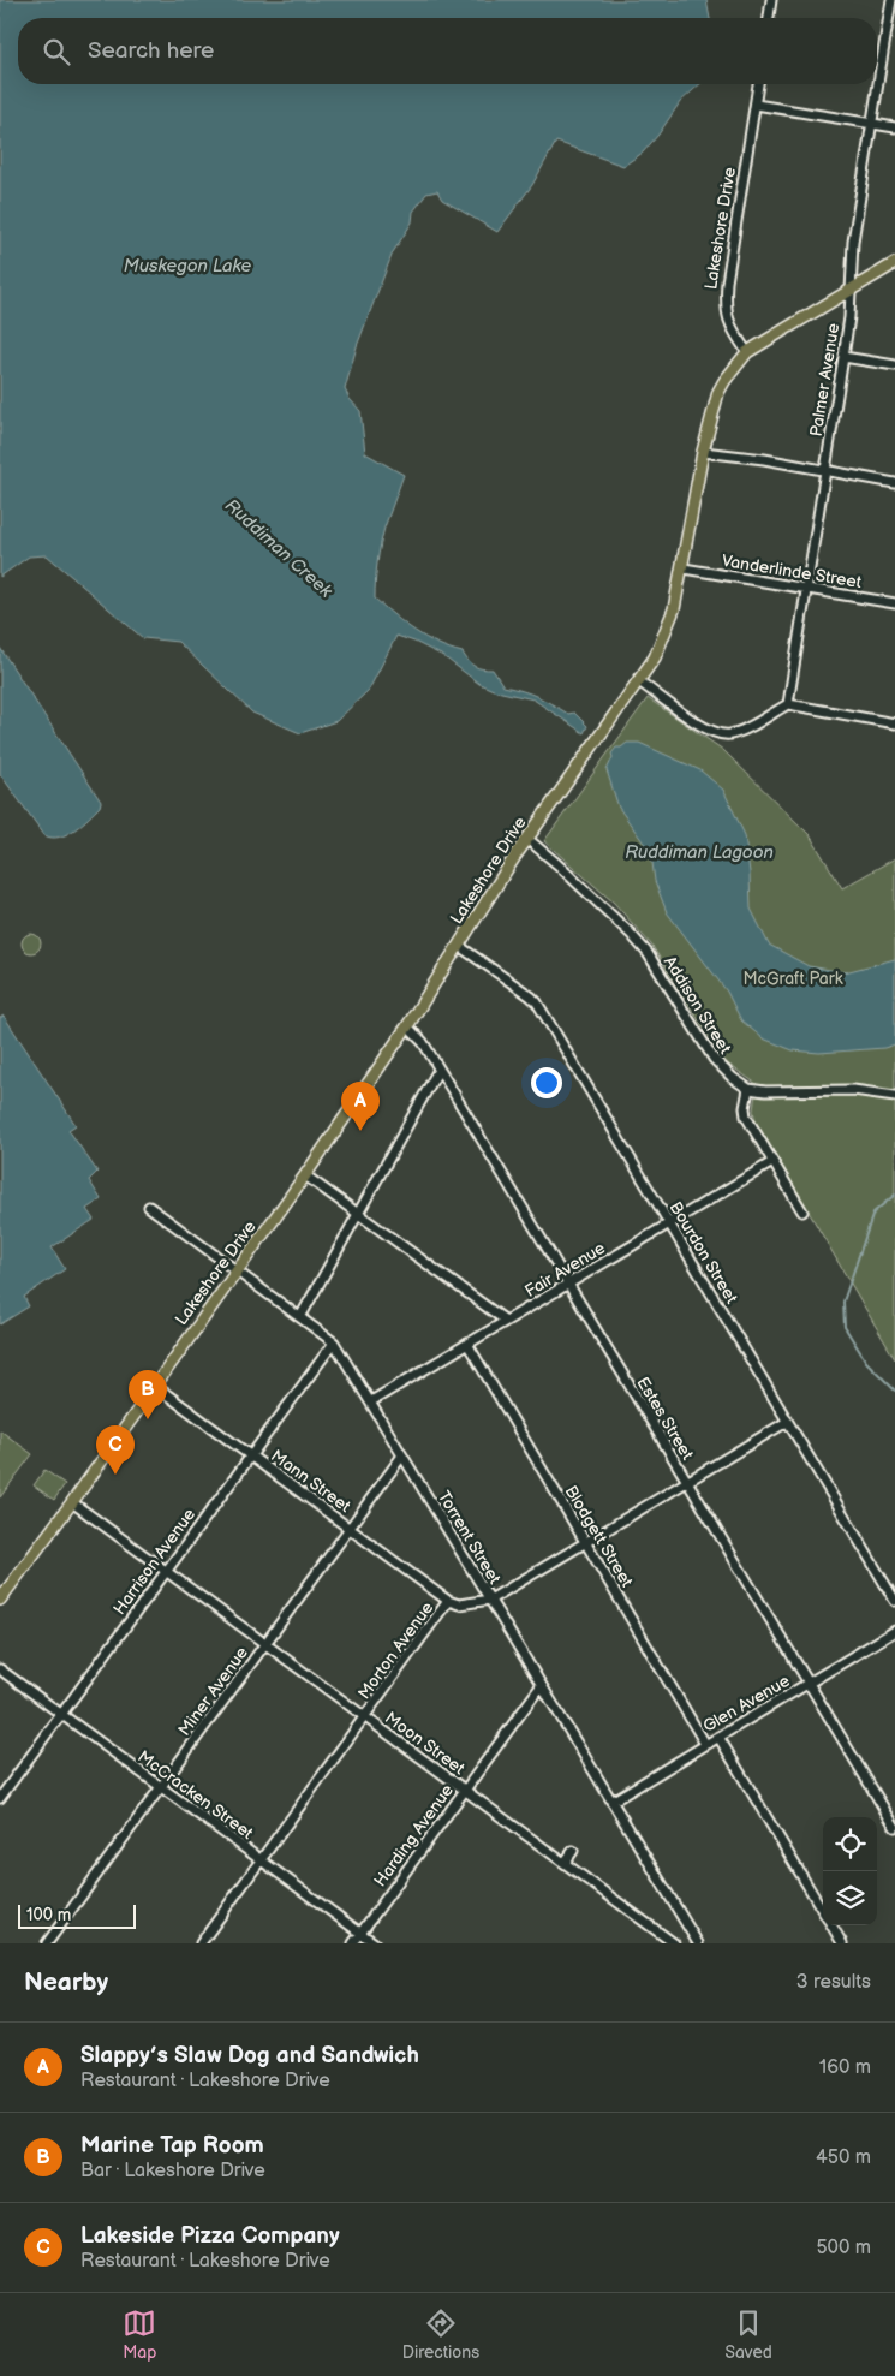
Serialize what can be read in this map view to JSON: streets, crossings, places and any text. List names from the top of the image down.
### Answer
{
  "streets": {
    "main road": ["Lakeshore Drive"],
    "street": [
      "Palmer Avenue",
      "Vanderlinde Street",
      "Addison Street",
      "Bourdon Street",
      "Fair Avenue",
      "Estes Street",
      "Mann Street",
      "Blodgett Street",
      "Torrent Street",
      "Harrison Avenue",
      "Morton Avenue",
      "Miner Avenue",
      "Glen Avenue",
      "Moon Street",
      "McCracken Street",
      "Harding Avenue"
    ]
  },
  "crossings": [
    ["Lakeshore Drive", "Vanderlinde Street"],
    ["Lakeshore Drive", "Addison Street"],
    ["Lakeshore Drive", "Bourdon Street"],
    ["Lakeshore Drive", "Estes Street"],
    ["Lakeshore Drive", "Mann Street"],
    ["Lakeshore Drive", "Torrent Street"],
    ["Lakeshore Drive", "Moon Street"],
    ["Palmer Avenue", "Vanderlinde Street"],
    ["Bourdon Street", "Fair Avenue"],
    ["Bourdon Street", "Morton Avenue"],
    ["Fair Avenue", "Estes Street"],
    ["Fair Avenue", "Blodgett Street"],
    ["Fair Avenue", "Torrent Street"],
    ["Estes Street", "Morton Avenue"],
    ["Estes Street", "Glen Avenue"],
    ["Mann Street", "Harrison Avenue"],
    ["Mann Street", "Morton Avenue"],
    ["Mann Street", "Miner Avenue"],
    ["Blodgett Street", "Morton Avenue"],
    ["Blodgett Street", "Glen Avenue"],
    ["Torrent Street", "Harrison Avenue"],
    ["Torrent Street", "Morton Avenue"],
    ["Torrent Street", "Miner Avenue"],
    ["Torrent Street", "Glen Avenue"],
    ["Torrent Street", "Harding Avenue"],
    ["Harrison Avenue", "Moon Street"],
    ["Harrison Avenue", "McCracken Street"],
    ["Morton Avenue", "Moon Street"],
    ["Morton Avenue", "McCracken Street"],
    ["Miner Avenue", "Moon Street"],
    ["Miner Avenue", "McCracken Street"],
    ["Moon Street", "Harding Avenue"],
    ["McCracken Street", "Harding Avenue"]
  ],
  "water": ["Muskegon Lake", "Ruddiman Creek", "Ruddiman Lagoon"],
  "parks": ["McGraft Park"],
  "scale_bar": "100 m",
  "page": {
    "search": "Search here",
    "pins": ["A", "B", "C"],
    "scale": "100 m",
    "heading": ["Nearby", "3 results"],
    "list": [
      {
        "mark": "A",
        "name": "Slappy’s Slaw Dog and Sandwich",
        "note": "Restaurant · Lakeshore Drive",
        "value": "160 m"
      },
      {
        "mark": "B",
        "name": "Marine Tap Room",
        "note": "Bar · Lakeshore Drive",
        "value": "450 m"
      },
      {
        "mark": "C",
        "name": "Lakeside Pizza Company",
        "note": "Restaurant · Lakeshore Drive",
        "value": "500 m"
      }
    ],
    "nav": ["Map", "Directions", "Saved"]
  }
}
